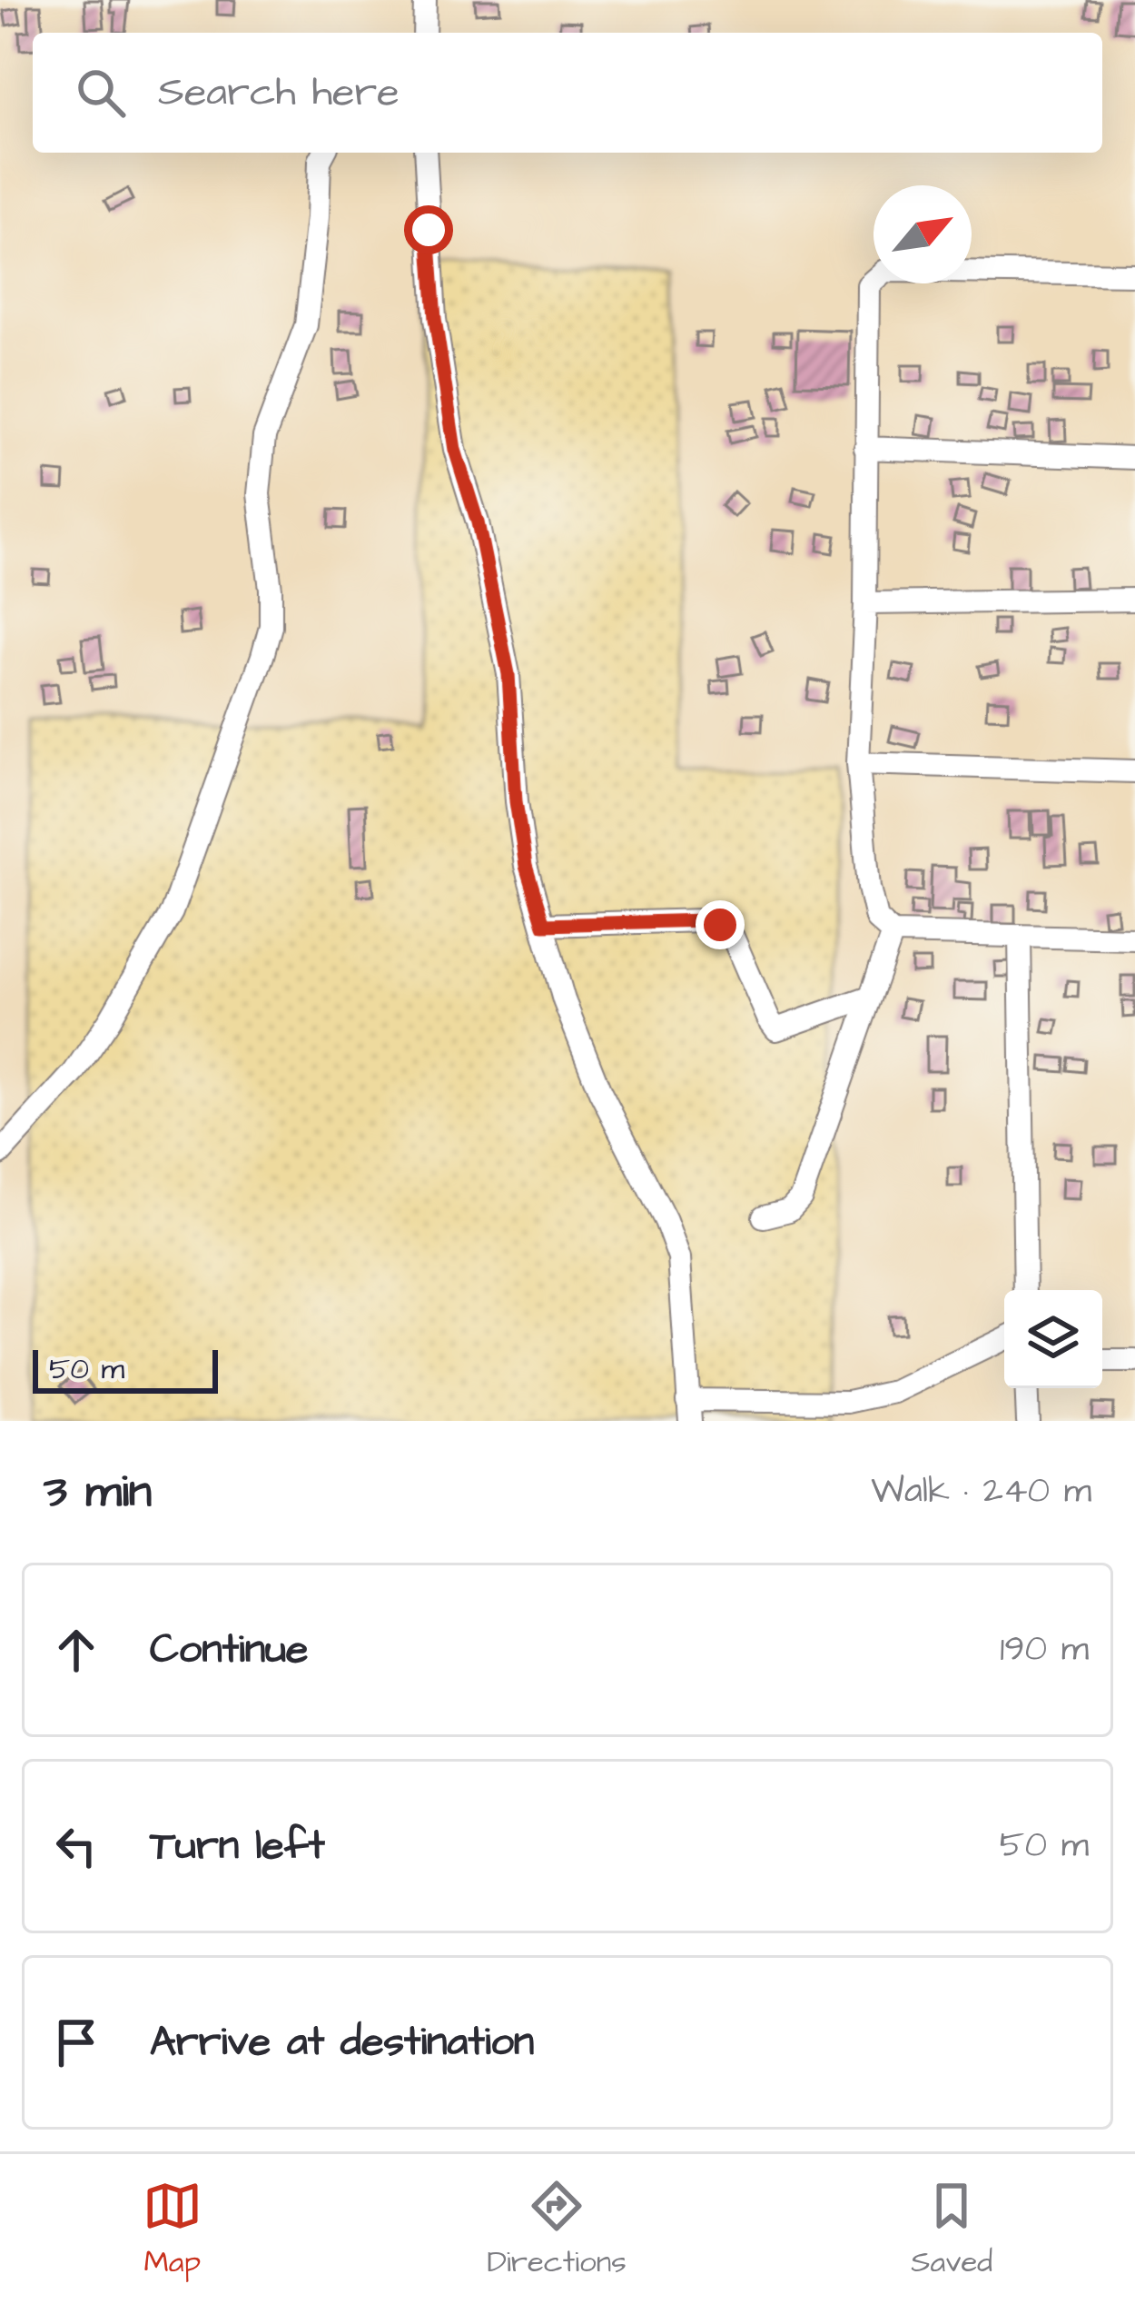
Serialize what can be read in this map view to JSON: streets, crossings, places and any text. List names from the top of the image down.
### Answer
{
  "scale_bar": "50 m",
  "north": "top right",
  "page": {
    "search": "Search here",
    "scale": "50 m",
    "heading": ["3 min", "Walk · 240 m"],
    "list": [
      ["Continue", "190 m"],
      ["Turn left", "50 m"],
      "Arrive at destination"
    ],
    "nav": ["Map", "Directions", "Saved"]
  }
}
